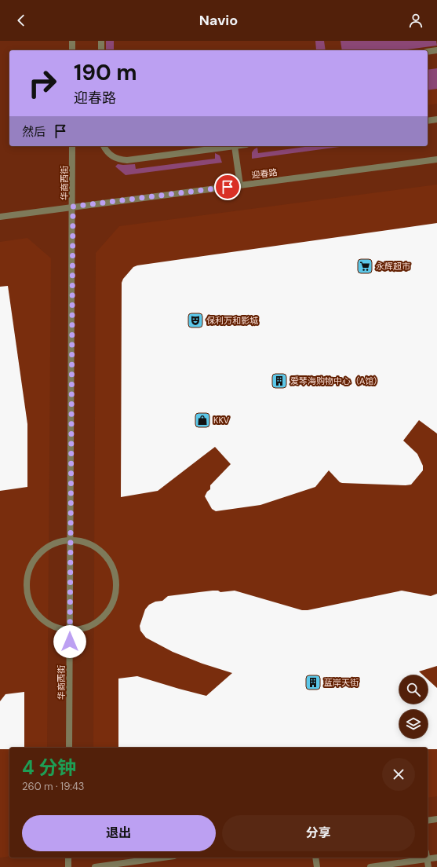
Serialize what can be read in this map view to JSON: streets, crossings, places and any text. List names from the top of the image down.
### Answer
{
  "streets": {
    "street": ["迎春路", "华商西街"]
  },
  "crossings": [
    ["迎春路", "华商西街"]
  ],
  "places": {
    "supermarket": ["永辉超市"],
    "theatre": ["保利万和影城"],
    "building": ["爱琴海购物中心（A馆）", "蓝岸天街"],
    "shop": ["KKV"]
  },
  "page": {
    "header": "Navio",
    "turn": ["190 m", "迎春路"],
    "then": "然后",
    "heading": ["4 分钟", "260 m · 19:43"],
    "buttons": ["退出", "分享"]
  }
}
